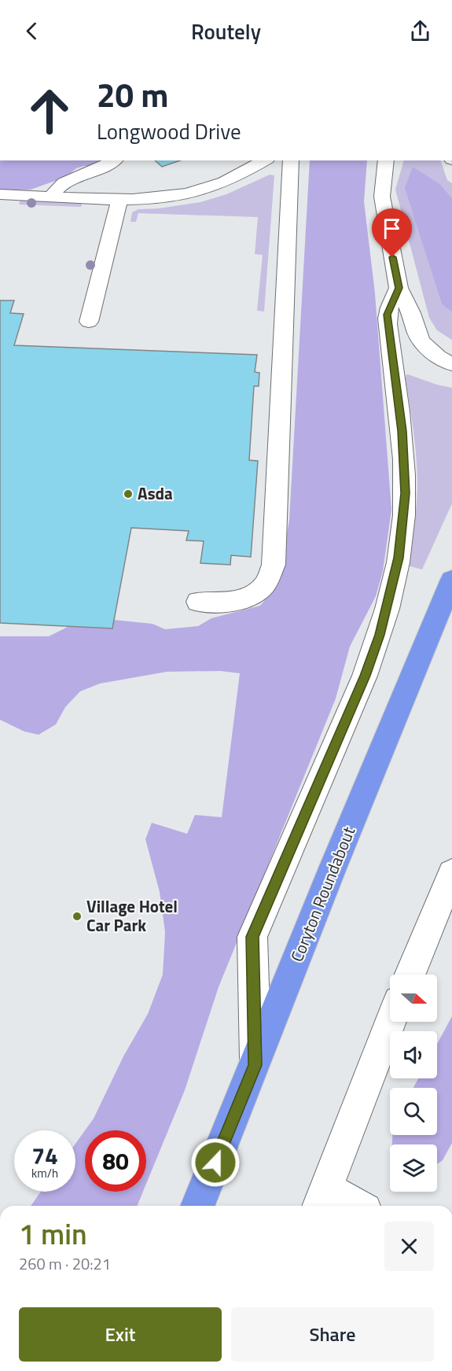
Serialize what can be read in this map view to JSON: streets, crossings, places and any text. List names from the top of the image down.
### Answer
{
  "streets": {
    "highway": ["Coryton Roundabout"]
  },
  "places": ["Asda", "Village Hotel Car Park"],
  "north": "right",
  "page": {
    "header": "Routely",
    "turn": ["20 m", "Longwood Drive"],
    "speed": "74 km/h",
    "limit": "80",
    "heading": ["1 min", "260 m · 20:21"],
    "buttons": ["Exit", "Share"]
  }
}
